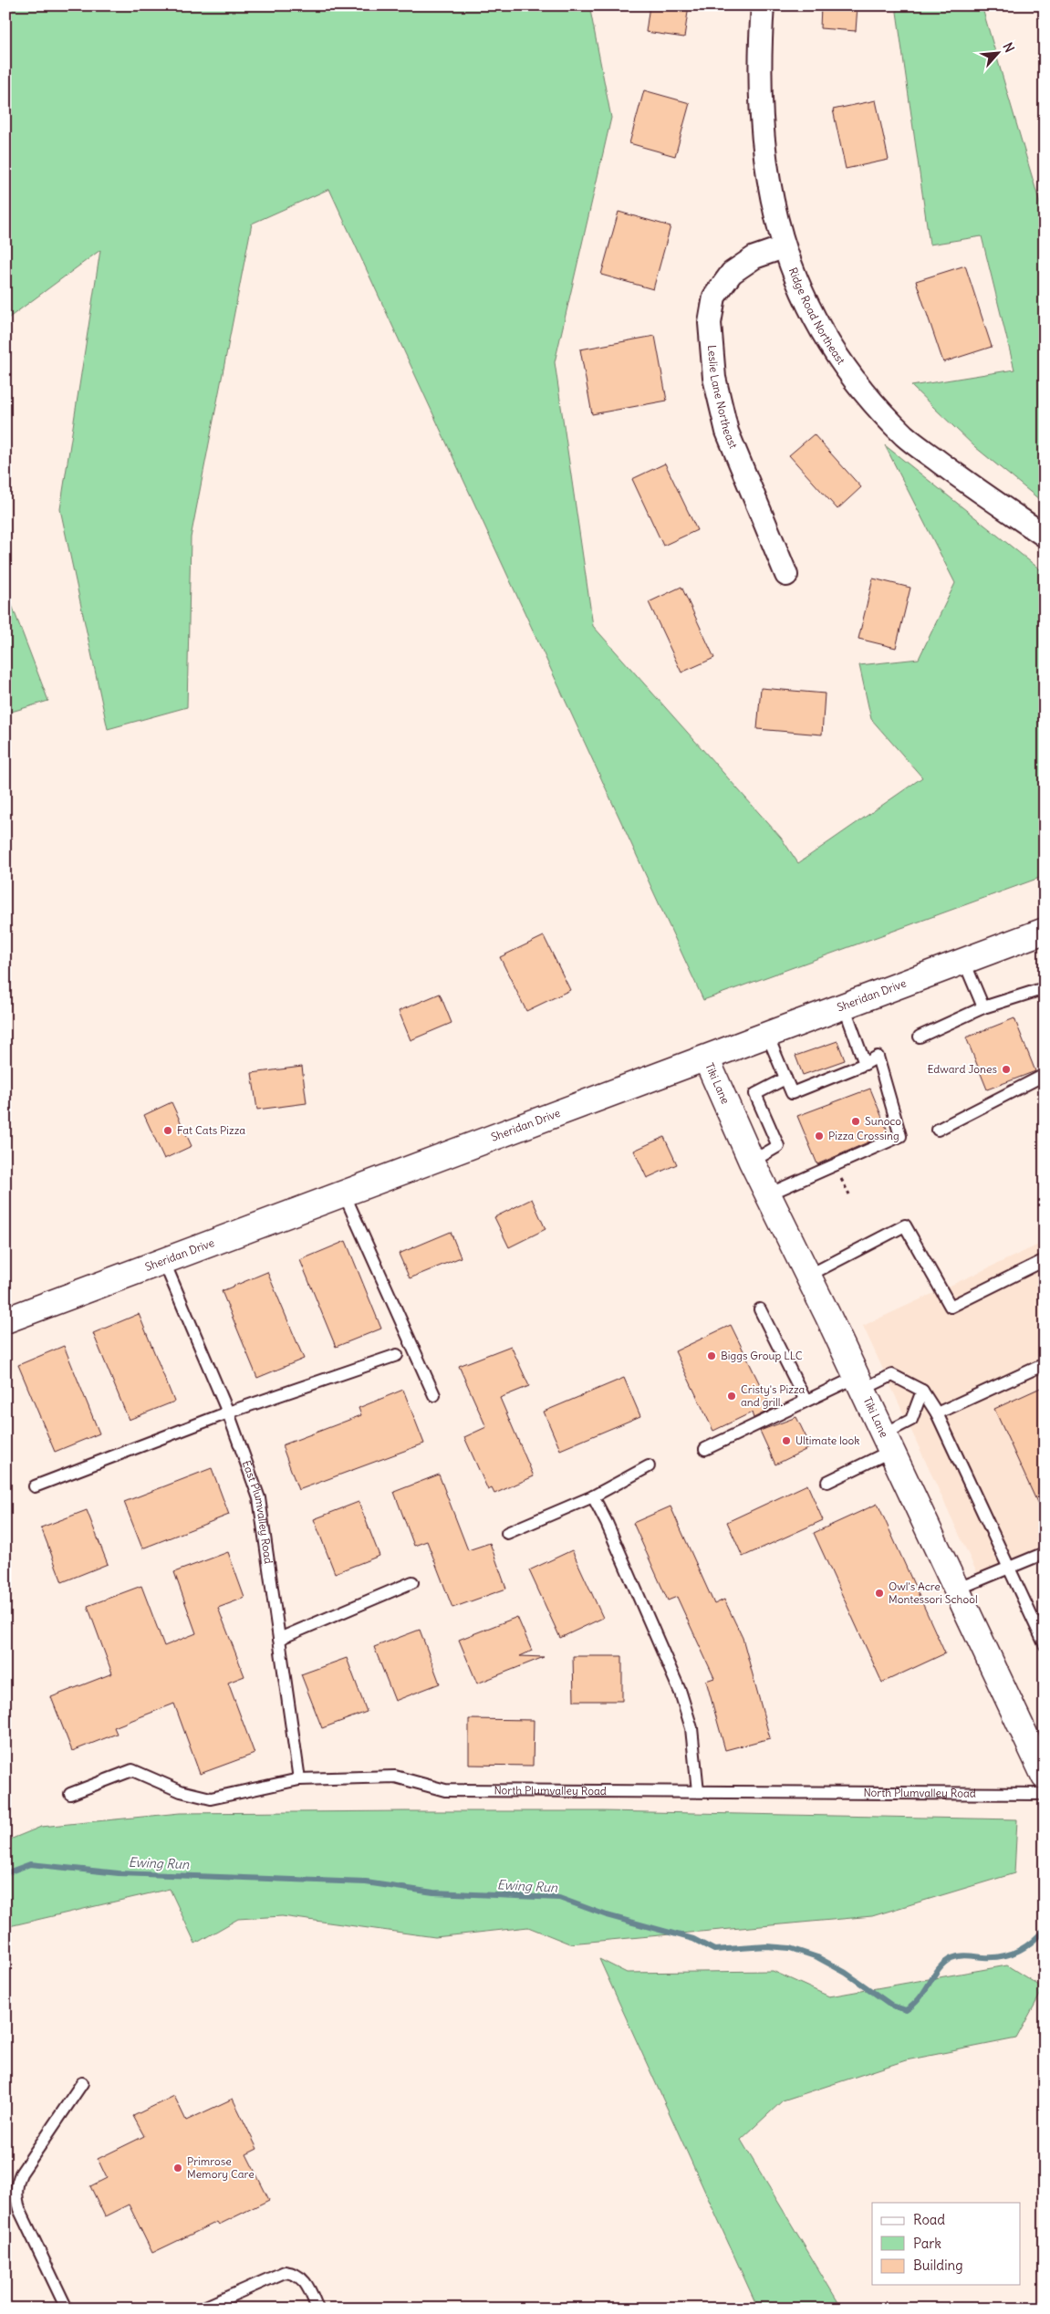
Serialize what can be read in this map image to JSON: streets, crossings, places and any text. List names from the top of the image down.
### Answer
{
  "streets": {
    "street": [
      "Ridge Road Northeast",
      "Leslie Lane Northeast",
      "Sheridan Drive",
      "Tiki Lane"
    ],
    "lane": ["East Plumvalley Road", "North Plumvalley Road"]
  },
  "crossings": [
    ["Ridge Road Northeast", "Leslie Lane Northeast"],
    ["Sheridan Drive", "Tiki Lane"],
    ["Sheridan Drive", "East Plumvalley Road"],
    ["East Plumvalley Road", "North Plumvalley Road"]
  ],
  "water": ["Ewing Run"],
  "places": [
    "Edward Jones",
    "Sunoco",
    "Fat Cats Pizza",
    "Pizza Crossing",
    "Biggs Group LLC",
    "Cristy's Pizza and grill.",
    "Ultimate look",
    "Owl's Acre Montessori School",
    "Primrose Memory Care"
  ],
  "legend": ["Road", "Park", "Building"],
  "north": "top right"
}
